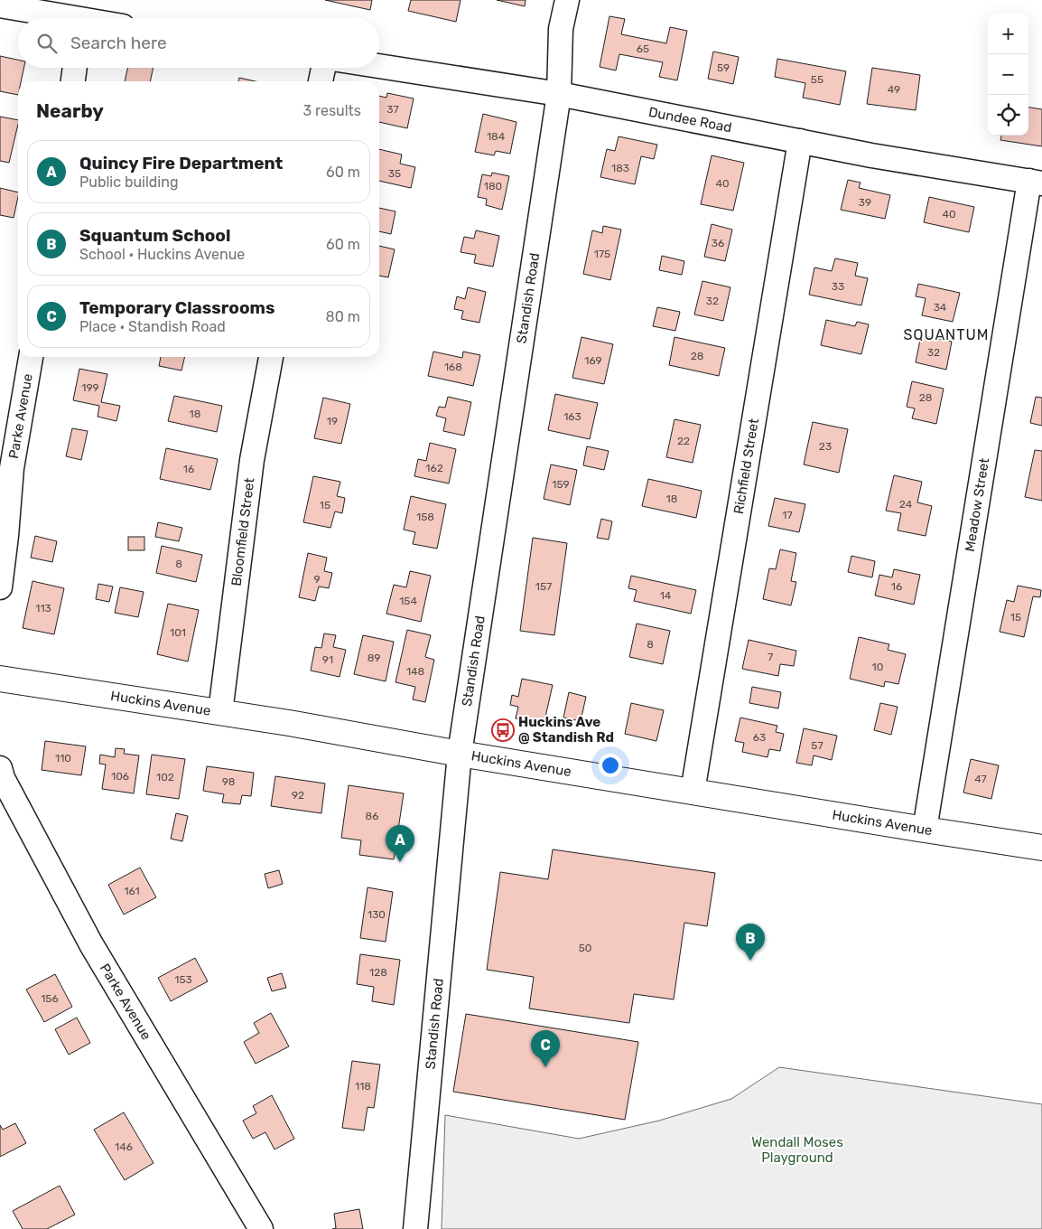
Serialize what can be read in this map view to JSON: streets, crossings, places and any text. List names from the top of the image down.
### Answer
{
  "streets": {
    "street": [
      "Dundee Road",
      "Standish Road",
      "Parke Avenue",
      "Richfield Street",
      "Meadow Street",
      "Bloomfield Street",
      "Huckins Avenue"
    ]
  },
  "crossings": [
    ["Dundee Road", "Standish Road"],
    ["Dundee Road", "Richfield Street"],
    ["Dundee Road", "Meadow Street"],
    ["Standish Road", "Huckins Avenue"],
    ["Richfield Street", "Huckins Avenue"],
    ["Meadow Street", "Huckins Avenue"],
    ["Bloomfield Street", "Huckins Avenue"]
  ],
  "districts": ["SQUANTUM"],
  "parks": ["Wendall Moses Playground"],
  "places": {
    "bus stop": ["Huckins Ave @ Standish Rd"]
  },
  "house_numbers": [
    "65",
    "59",
    "55",
    "49",
    "37",
    "184",
    "183",
    "35",
    "40",
    "180",
    "39",
    "40",
    "36",
    "175",
    "33",
    "32",
    "34",
    "32",
    "28",
    "169",
    "168",
    "199",
    "28",
    "18",
    "163",
    "19",
    "22",
    "23",
    "162",
    "16",
    "159",
    "18",
    "24",
    "15",
    "17",
    "158",
    "8",
    "9",
    "157",
    "16",
    "14",
    "154",
    "113",
    "15",
    "101",
    "8",
    "7",
    "89",
    "91",
    "10",
    "148",
    "63",
    "57",
    "110",
    "106",
    "102",
    "47",
    "98",
    "92",
    "86",
    "161",
    "130",
    "50",
    "128",
    "153",
    "156",
    "118",
    "146"
  ],
  "page": {
    "map_buttons": ["+", "−"],
    "search": "Search here",
    "heading": ["Nearby", "3 results"],
    "list": [
      {
        "mark": "A",
        "name": "Quincy Fire Department",
        "note": "Public building",
        "value": "60 m"
      },
      {
        "mark": "B",
        "name": "Squantum School",
        "note": "School · Huckins Avenue",
        "value": "60 m"
      },
      {
        "mark": "C",
        "name": "Temporary Classrooms",
        "note": "Place · Standish Road",
        "value": "80 m"
      }
    ],
    "pins": ["A", "B", "C"]
  }
}
